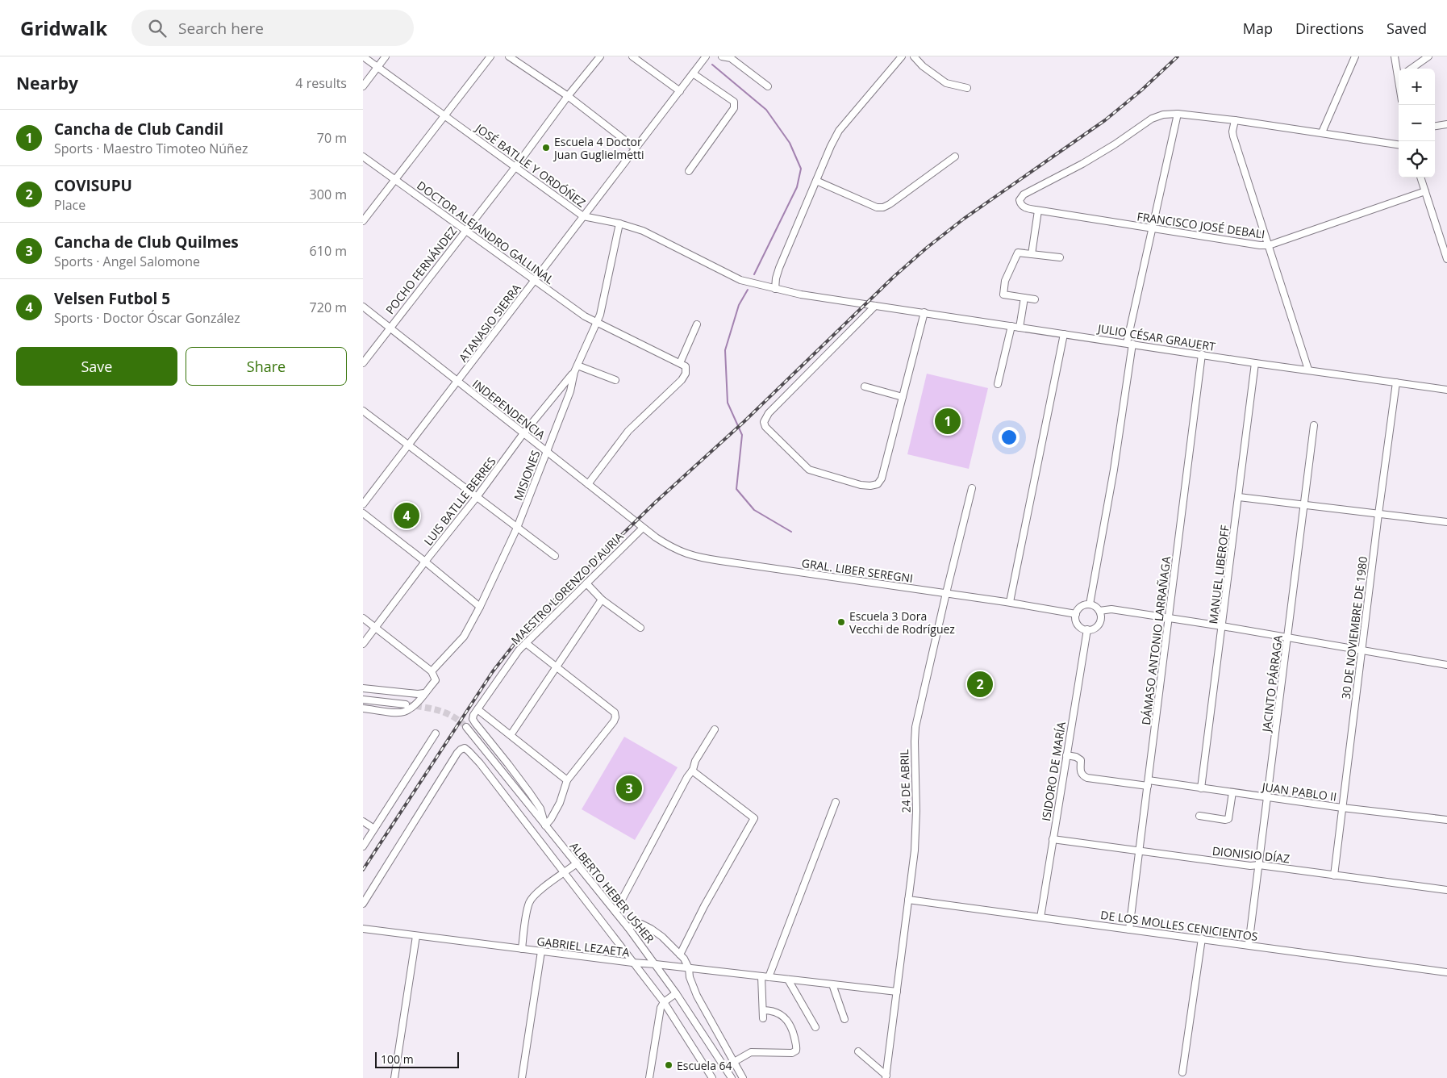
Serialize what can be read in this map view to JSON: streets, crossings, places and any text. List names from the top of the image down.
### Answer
{
  "streets": {
    "street": [
      "JOSÉ BATLLE Y ORDÓÑEZ",
      "FRANCISCO JOSÉ DEBALI",
      "DOCTOR ALEJANDRO GALLINAL",
      "POCHO FERNÁNDEZ",
      "ATANASIO SIERRA",
      "JULIO CÉSAR GRAUERT",
      "INDEPENDENCIA",
      "MISIONES",
      "LUIS BATLLE BERRES",
      "GRAL. LIBER SEREGNI",
      "MANUEL LIBEROFF",
      "MAESTRO LORENZO D'AURIA",
      "30 DE NOVIEMBRE DE 1980",
      "DÁMASO ANTONIO LARRAÑAGA",
      "JACINTO PÁRRAGA",
      "ISIDORO DE MARÍA",
      "24 DE ABRIL",
      "JUAN PABLO II",
      "DIONISIO DÍAZ",
      "ALBERTO HEBER USHER",
      "DE LOS MOLLES CENICIENTOS",
      "GABRIEL LEZAETA"
    ]
  },
  "crossings": [
    ["JOSÉ BATLLE Y ORDÓÑEZ", "POCHO FERNÁNDEZ"],
    ["JOSÉ BATLLE Y ORDÓÑEZ", "ATANASIO SIERRA"],
    ["JOSÉ BATLLE Y ORDÓÑEZ", "JULIO CÉSAR GRAUERT"],
    ["JOSÉ BATLLE Y ORDÓÑEZ", "MISIONES"],
    ["DOCTOR ALEJANDRO GALLINAL", "POCHO FERNÁNDEZ"],
    ["DOCTOR ALEJANDRO GALLINAL", "ATANASIO SIERRA"],
    ["DOCTOR ALEJANDRO GALLINAL", "MISIONES"],
    ["POCHO FERNÁNDEZ", "INDEPENDENCIA"],
    ["ATANASIO SIERRA", "INDEPENDENCIA"],
    ["JULIO CÉSAR GRAUERT", "MANUEL LIBEROFF"],
    ["JULIO CÉSAR GRAUERT", "30 DE NOVIEMBRE DE 1980"],
    ["JULIO CÉSAR GRAUERT", "DÁMASO ANTONIO LARRAÑAGA"],
    ["INDEPENDENCIA", "MISIONES"],
    ["INDEPENDENCIA", "LUIS BATLLE BERRES"],
    ["INDEPENDENCIA", "GRAL. LIBER SEREGNI"],
    ["INDEPENDENCIA", "MAESTRO LORENZO D'AURIA"],
    ["MISIONES", "LUIS BATLLE BERRES"],
    ["GRAL. LIBER SEREGNI", "MAESTRO LORENZO D'AURIA"],
    ["GRAL. LIBER SEREGNI", "ISIDORO DE MARÍA"],
    ["GRAL. LIBER SEREGNI", "24 DE ABRIL"],
    ["MANUEL LIBEROFF", "JUAN PABLO II"],
    ["30 DE NOVIEMBRE DE 1980", "JUAN PABLO II"],
    ["30 DE NOVIEMBRE DE 1980", "DIONISIO DÍAZ"],
    ["DÁMASO ANTONIO LARRAÑAGA", "JUAN PABLO II"],
    ["DÁMASO ANTONIO LARRAÑAGA", "DIONISIO DÍAZ"],
    ["DÁMASO ANTONIO LARRAÑAGA", "DE LOS MOLLES CENICIENTOS"],
    ["JACINTO PÁRRAGA", "JUAN PABLO II"],
    ["JACINTO PÁRRAGA", "DIONISIO DÍAZ"],
    ["JACINTO PÁRRAGA", "DE LOS MOLLES CENICIENTOS"],
    ["ISIDORO DE MARÍA", "JUAN PABLO II"],
    ["ISIDORO DE MARÍA", "DIONISIO DÍAZ"],
    ["ISIDORO DE MARÍA", "DE LOS MOLLES CENICIENTOS"],
    ["24 DE ABRIL", "DE LOS MOLLES CENICIENTOS"],
    ["24 DE ABRIL", "GABRIEL LEZAETA"],
    ["ALBERTO HEBER USHER", "GABRIEL LEZAETA"]
  ],
  "places": ["Escuela 4 Doctor Juan Guglielmetti", "Escuela 3 Dora Vecchi de Rodríguez", "Escuela 64"],
  "scale_bar": "100 m",
  "page": {
    "header": "Gridwalk",
    "search": "Search here",
    "nav": ["Map", "Directions", "Saved"],
    "heading": ["Nearby", "4 results"],
    "map_buttons": ["+", "−"],
    "list": [
      {
        "mark": "1",
        "name": "Cancha de Club Candil",
        "note": "Sports · Maestro Timoteo Núñez",
        "value": "70 m"
      },
      {
        "mark": "2",
        "name": "COVISUPU",
        "note": "Place",
        "value": "300 m"
      },
      {
        "mark": "3",
        "name": "Cancha de Club Quilmes",
        "note": "Sports · Angel Salomone",
        "value": "610 m"
      },
      {
        "mark": "4",
        "name": "Velsen Futbol 5",
        "note": "Sports · Doctor Óscar González",
        "value": "720 m"
      }
    ],
    "buttons": ["Save", "Share"],
    "pins": [
      "1",
      "4",
      "2",
      "3"
    ],
    "scale": "100 m"
  }
}
